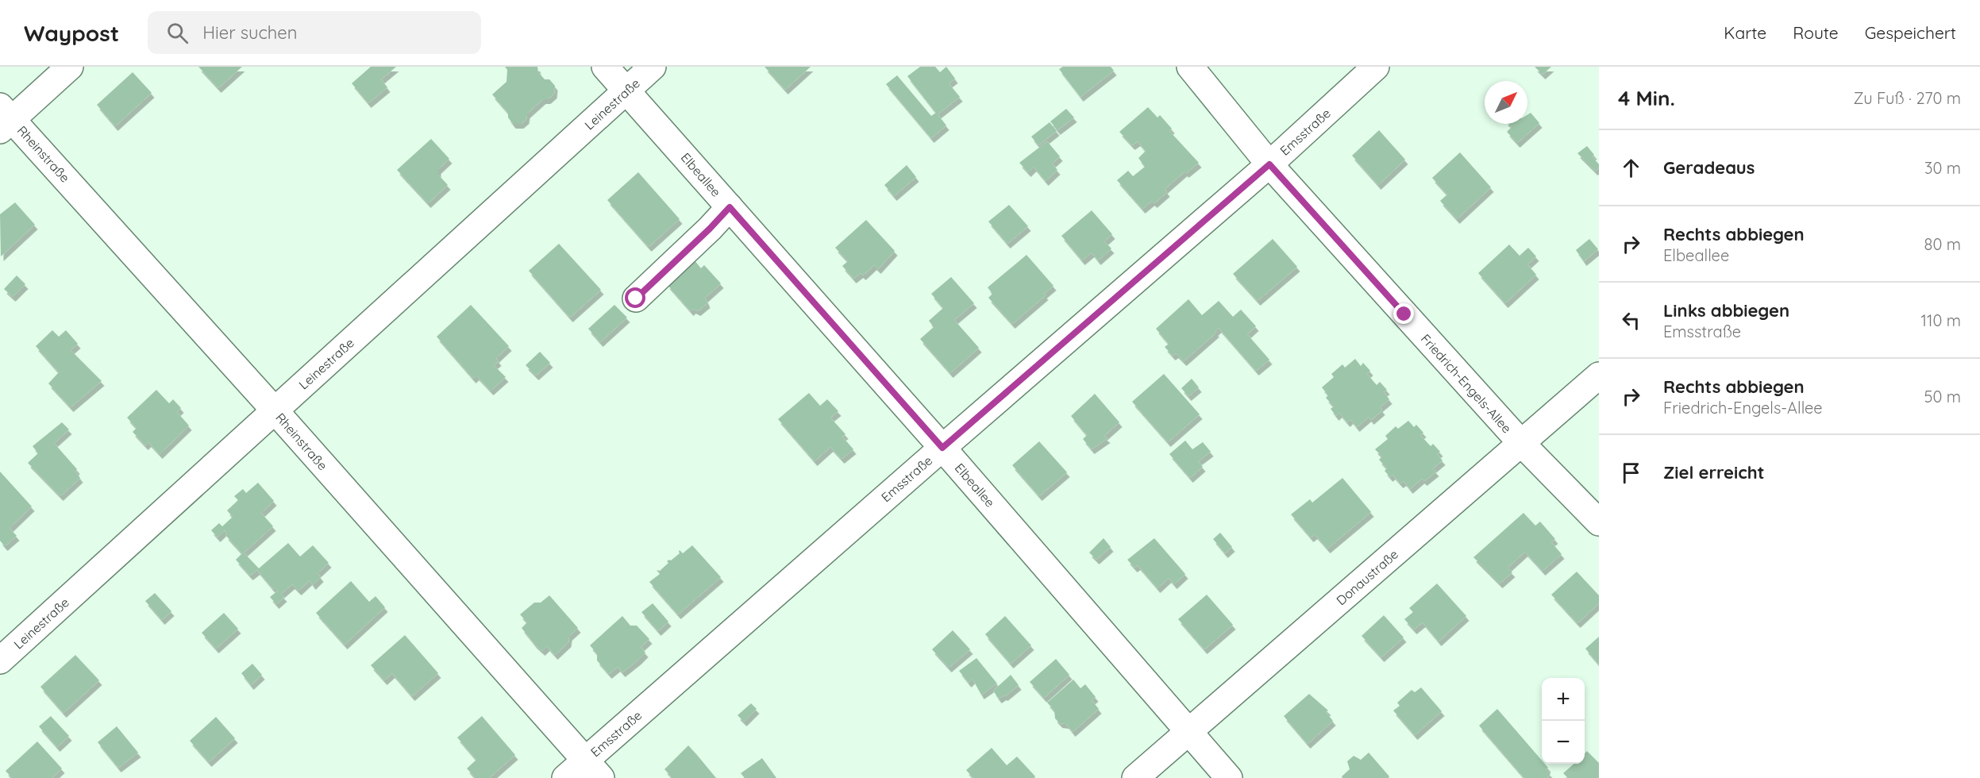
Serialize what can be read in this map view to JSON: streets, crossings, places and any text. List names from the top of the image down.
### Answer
{
  "streets": {
    "street": [
      "Leinestraße",
      "Emsstraße",
      "Rheinstraße",
      "Elbeallee",
      "Friedrich-Engels-Allee",
      "Donaustraße"
    ]
  },
  "crossings": [
    ["Leinestraße", "Rheinstraße"],
    ["Leinestraße", "Elbeallee"],
    ["Emsstraße", "Rheinstraße"],
    ["Emsstraße", "Elbeallee"],
    ["Emsstraße", "Friedrich-Engels-Allee"],
    ["Elbeallee", "Donaustraße"],
    ["Friedrich-Engels-Allee", "Donaustraße"]
  ],
  "north": "top right",
  "page": {
    "header": "Waypost",
    "search": "Hier suchen",
    "nav": ["Karte", "Route", "Gespeichert"],
    "heading": ["4 Min.", "Zu Fuß · 270 m"],
    "list": [
      ["Geradeaus", "30 m"],
      ["Rechts abbiegen", "Elbeallee", "80 m"],
      ["Links abbiegen", "Emsstraße", "110 m"],
      ["Rechts abbiegen", "Friedrich-Engels-Allee", "50 m"],
      "Ziel erreicht"
    ],
    "map_buttons": ["+", "−"]
  }
}
